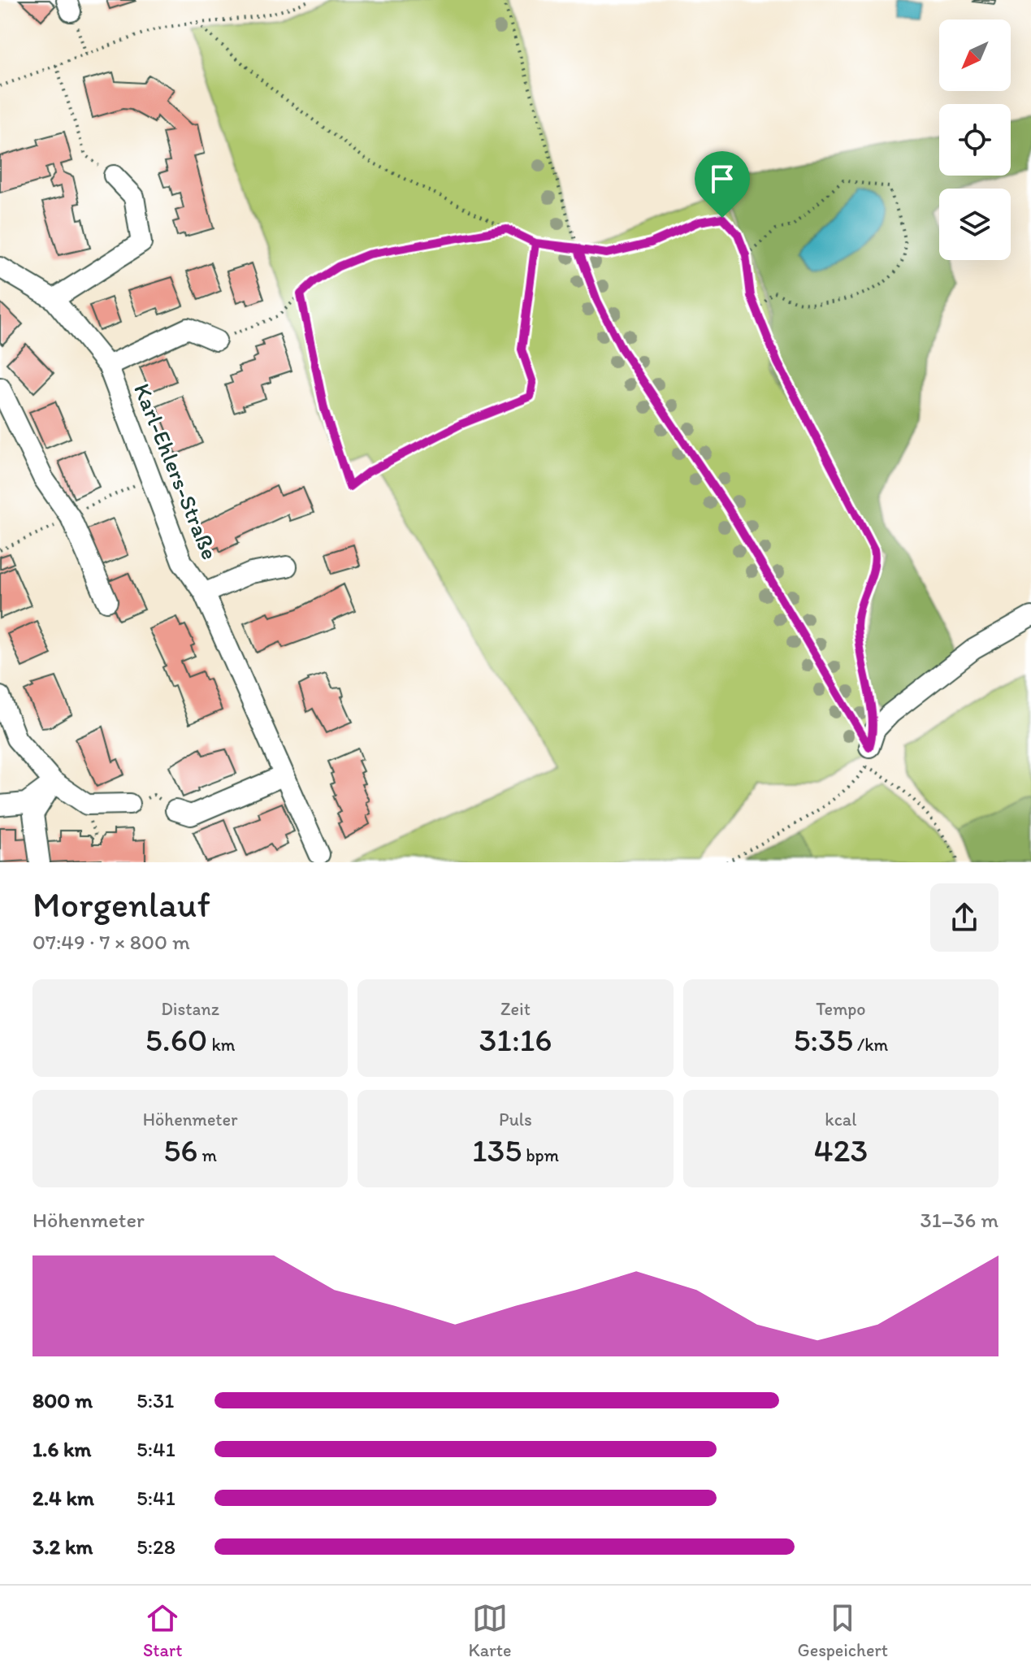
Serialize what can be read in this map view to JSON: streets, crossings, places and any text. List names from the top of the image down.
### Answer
{
  "streets": {
    "street": ["Karl-Ehlers-Straße"]
  },
  "north": "bottom left",
  "page": {
    "heading": ["Morgenlauf", "07:49 · 7 × 800 m"],
    "stats": [
      ["Distanz", "5.60 km"],
      ["Zeit", "31:16"],
      ["Tempo", "5:35 /km"],
      ["Höhenmeter", "56 m"],
      ["Puls", "135 bpm"],
      ["kcal", "423"]
    ],
    "chart": ["Höhenmeter", "31–36 m"],
    "list": [
      {
        "name": "800 m",
        "note": "5:31"
      },
      {
        "name": "1.6 km",
        "note": "5:41"
      },
      {
        "name": "2.4 km",
        "note": "5:41"
      },
      {
        "name": "3.2 km",
        "note": "5:28"
      }
    ],
    "tabs": ["Start", "Karte", "Gespeichert"]
  }
}
